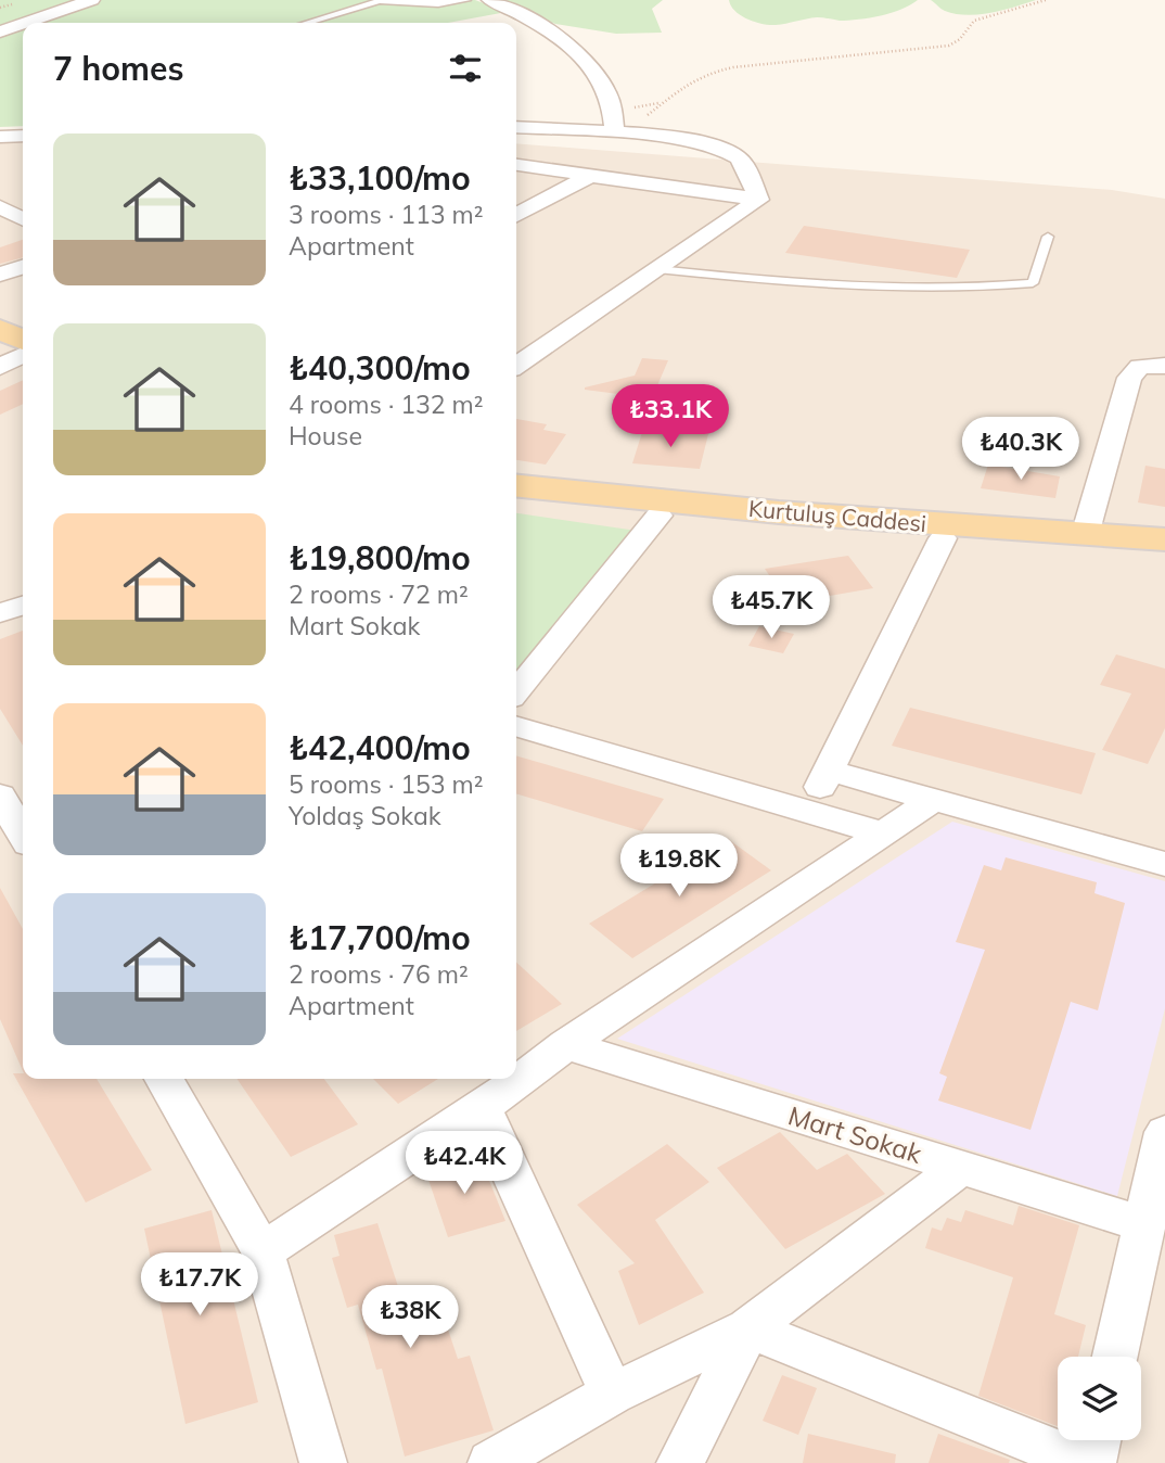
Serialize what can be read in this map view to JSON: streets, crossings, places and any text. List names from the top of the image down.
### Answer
{
  "streets": {
    "main road": ["Kurtuluş Caddesi"],
    "street": ["Mart Sokak"]
  },
  "page": {
    "heading": "7 homes",
    "list": [
      {
        "name": "₺33,100/mo",
        "note": "3 rooms · 113 m² · Apartment"
      },
      {
        "name": "₺40,300/mo",
        "note": "4 rooms · 132 m² · House"
      },
      {
        "name": "₺19,800/mo",
        "note": "2 rooms · 72 m² · Mart Sokak"
      },
      {
        "name": "₺42,400/mo",
        "note": "5 rooms · 153 m² · Yoldaş Sokak"
      },
      {
        "name": "₺17,700/mo",
        "note": "2 rooms · 76 m² · Apartment"
      }
    ],
    "price": [
      "₺33.1K",
      "₺40.3K",
      "₺45.7K",
      "₺19.8K",
      "₺42.4K",
      "₺17.7K",
      "₺38K"
    ]
  }
}
